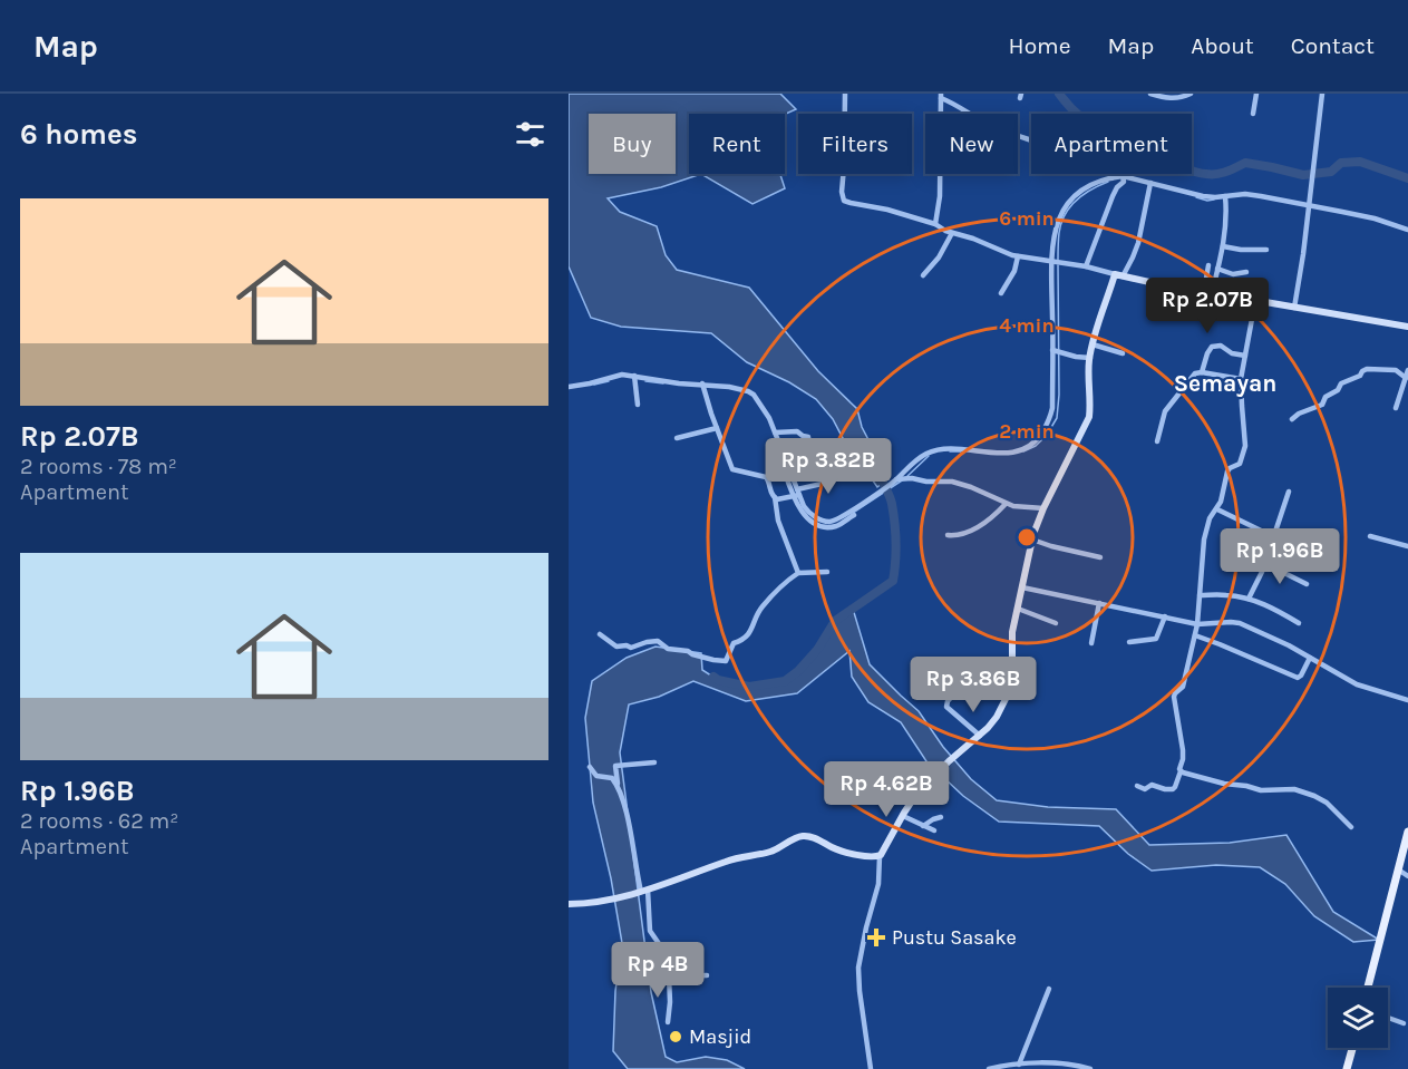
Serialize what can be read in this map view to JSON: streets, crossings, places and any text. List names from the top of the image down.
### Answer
{
  "districts": ["Semayan"],
  "places": {
    "health": ["Pustu Sasake"],
    "other": ["Masjid"]
  },
  "page": {
    "header": "Map",
    "nav": [
      "Home",
      "Map",
      "About",
      "Contact"
    ],
    "heading": "6 homes",
    "chip": [
      "Buy",
      "Rent",
      "Filters",
      "New",
      "Apartment"
    ],
    "list": [
      {
        "name": "Rp 2.07B",
        "note": "2 rooms · 78 m² · Apartment"
      },
      {
        "name": "Rp 1.96B",
        "note": "2 rooms · 62 m² · Apartment"
      }
    ],
    "price": [
      "Rp 2.07B",
      "Rp 3.82B",
      "Rp 1.96B",
      "Rp 3.86B",
      "Rp 4.62B",
      "Rp 4B"
    ]
  },
  "rings": ["6 min", "4 min", "2 min"]
}
